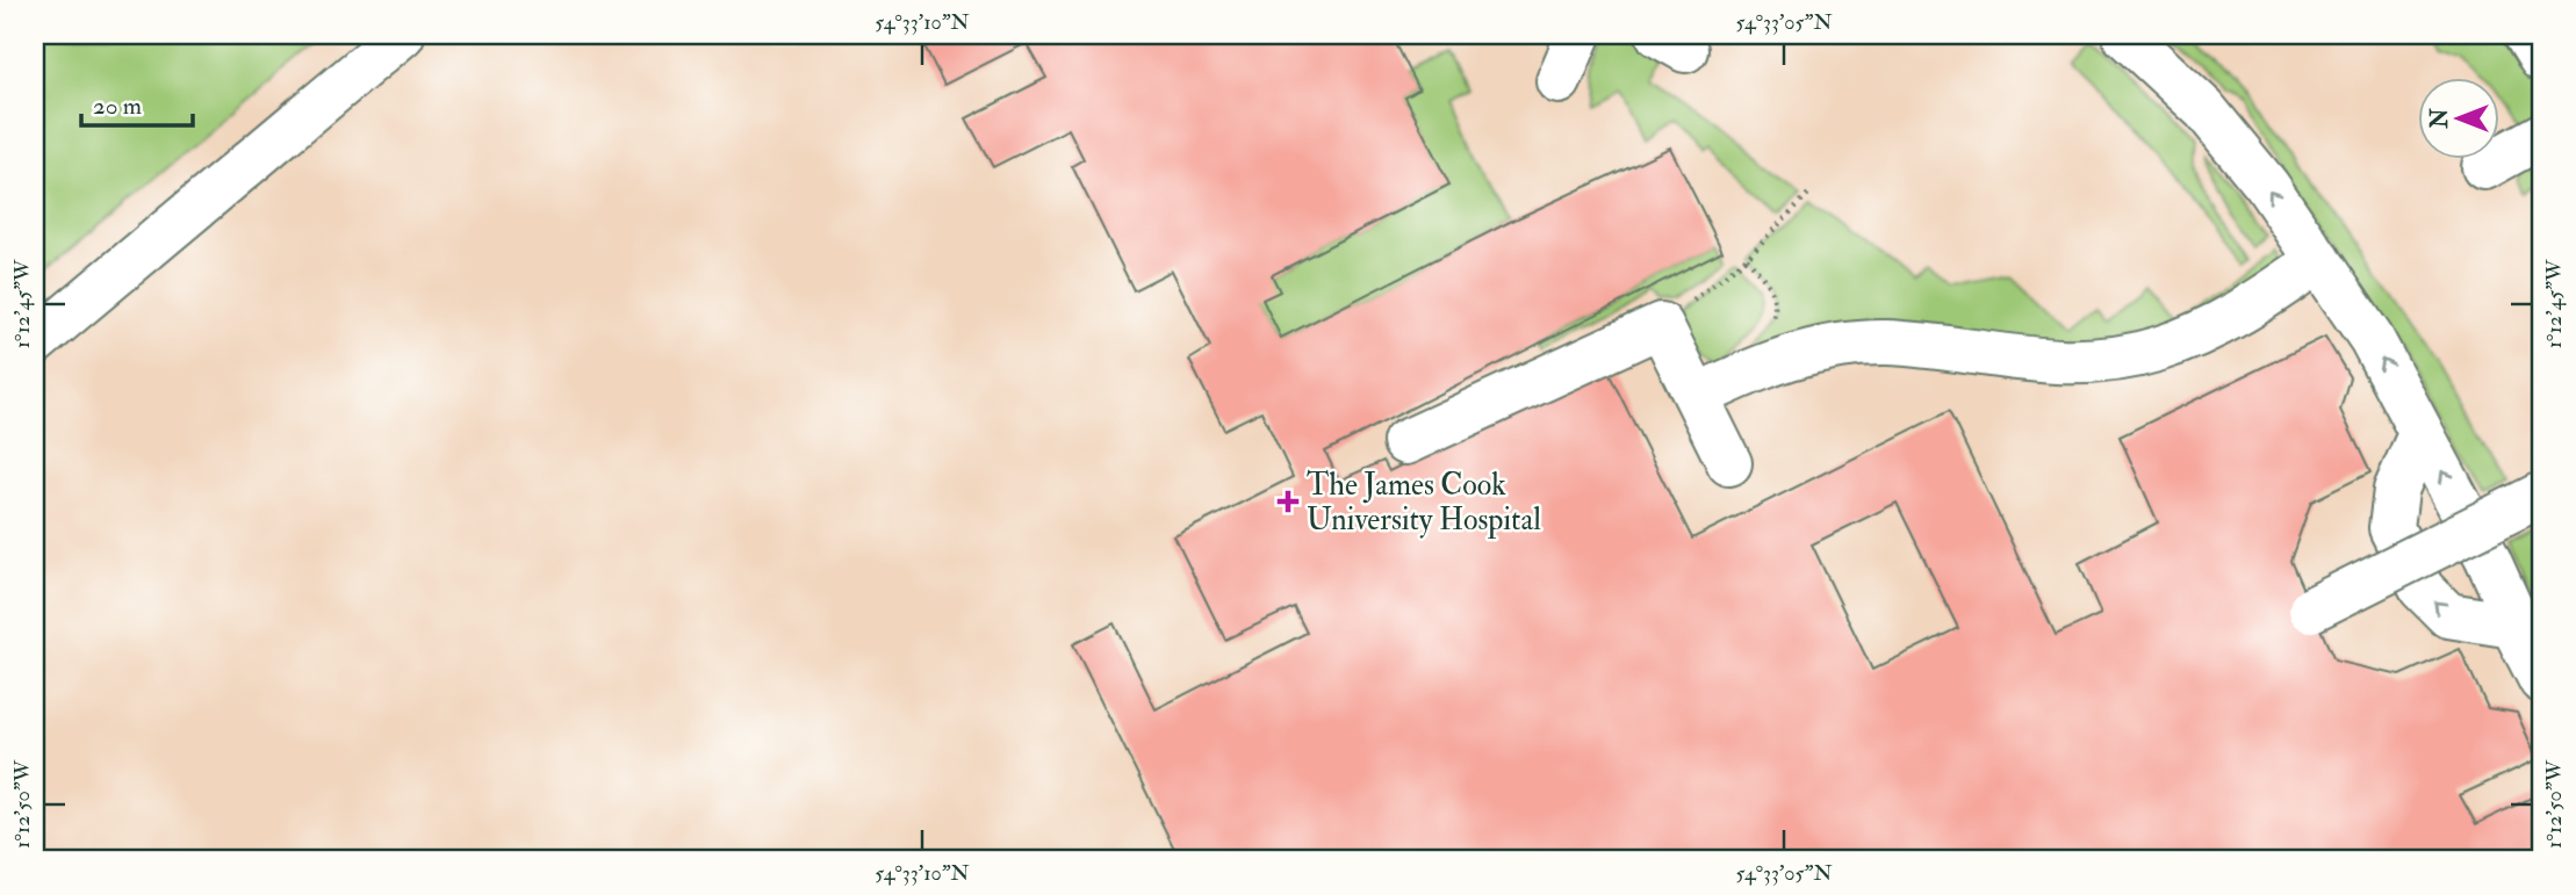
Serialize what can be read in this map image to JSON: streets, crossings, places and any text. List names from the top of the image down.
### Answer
{
  "places": {
    "health": ["The James Cook University Hospital"]
  },
  "scale_bar": "20 m",
  "north": "left",
  "coordinates": [
    "54°33'10\"N",
    "54°33'05\"N",
    "1°12'45\"W",
    "1°12'50\"W"
  ]
}
